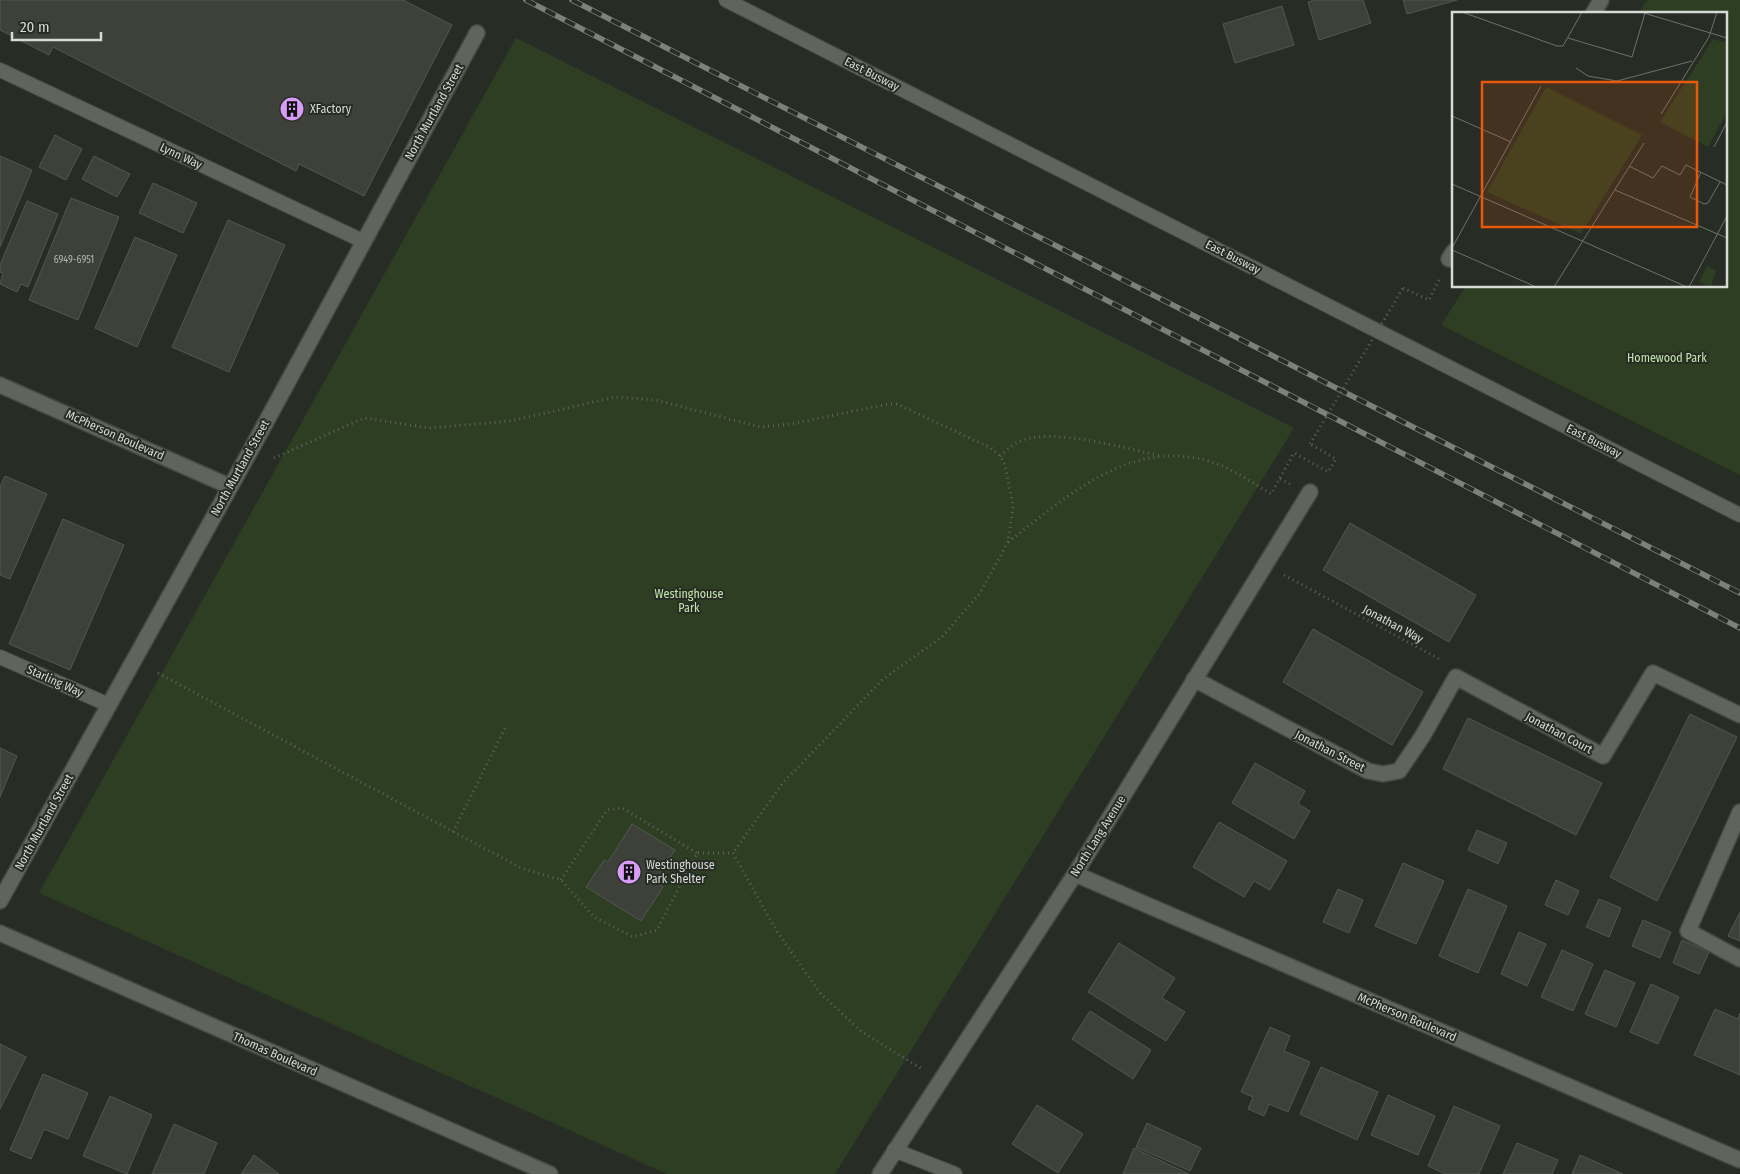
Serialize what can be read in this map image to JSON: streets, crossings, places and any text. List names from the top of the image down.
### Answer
{
  "streets": {
    "street": [
      "North Murtland Street",
      "McPherson Boulevard",
      "Jonathan Court",
      "Jonathan Street",
      "North Lang Avenue",
      "Thomas Boulevard"
    ],
    "lane": ["East Busway", "Lynn Way", "Starling Way"],
    "path": ["Jonathan Way"]
  },
  "crossings": [
    ["North Murtland Street", "Lynn Way"],
    ["North Murtland Street", "McPherson Boulevard"],
    ["North Murtland Street", "Starling Way"],
    ["McPherson Boulevard", "North Lang Avenue"],
    ["Jonathan Way", "Jonathan Court"],
    ["Jonathan Way", "Jonathan Street"],
    ["Jonathan Way", "North Lang Avenue"],
    ["Jonathan Court", "Jonathan Street"],
    ["Jonathan Street", "North Lang Avenue"]
  ],
  "parks": ["Homewood Park", "Westinghouse Park"],
  "places": {
    "building": ["XFactory", "Westinghouse Park Shelter"]
  },
  "house_numbers": ["6949-6951"],
  "scale_bar": "20 m"
}
